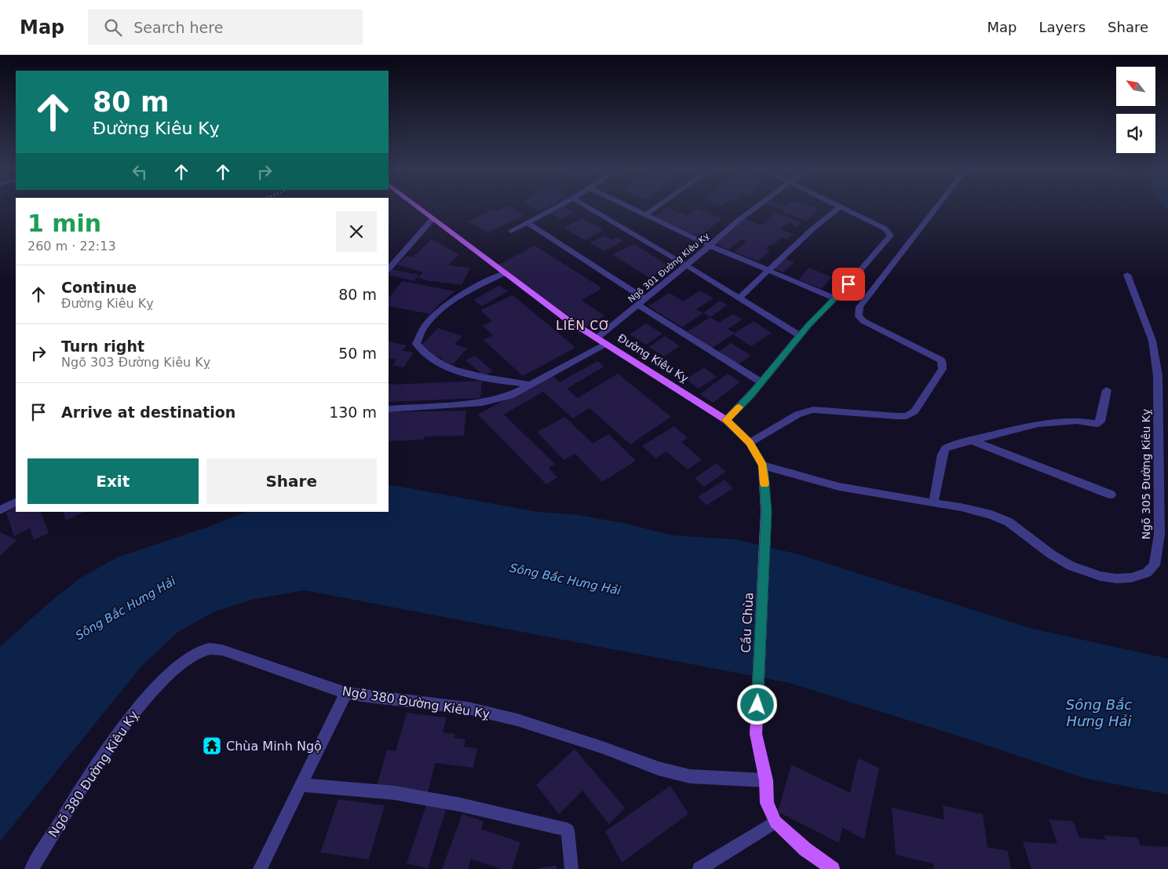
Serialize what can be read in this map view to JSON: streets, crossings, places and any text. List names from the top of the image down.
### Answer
{
  "streets": {
    "main road": ["Đường Kiêu Kỵ", "Cầu Chùa"],
    "street": ["Ngõ 301 Đường Kiêu Kỵ", "Ngõ 305 Đường Kiêu Kỵ", "Ngõ 380 Đường Kiêu Kỵ"]
  },
  "crossings": [
    ["Ngõ 301 Đường Kiêu Kỵ", "Đường Kiêu Kỵ"],
    ["Đường Kiêu Kỵ", "Ngõ 305 Đường Kiêu Kỵ"],
    ["Đường Kiêu Kỵ", "Cầu Chùa"],
    ["Cầu Chùa", "Ngõ 380 Đường Kiêu Kỵ"]
  ],
  "districts": ["LIÊN CƠ"],
  "water": ["Sông Bắc Hưng Hải"],
  "places": {
    "temple": ["Chùa Minh Ngộ"]
  },
  "north": "top left",
  "page": {
    "header": "Map",
    "search": "Search here",
    "nav": ["Map", "Layers", "Share"],
    "turn": ["80 m", "Đường Kiêu Kỵ"],
    "heading": ["1 min", "260 m · 22:13"],
    "list": [
      {
        "name": "Continue",
        "note": "Đường Kiêu Kỵ",
        "value": "80 m"
      },
      {
        "name": "Turn right",
        "note": "Ngõ 303 Đường Kiêu Kỵ",
        "value": "50 m"
      },
      {
        "name": "Arrive at destination",
        "value": "130 m"
      }
    ],
    "buttons": ["Exit", "Share"]
  }
}
